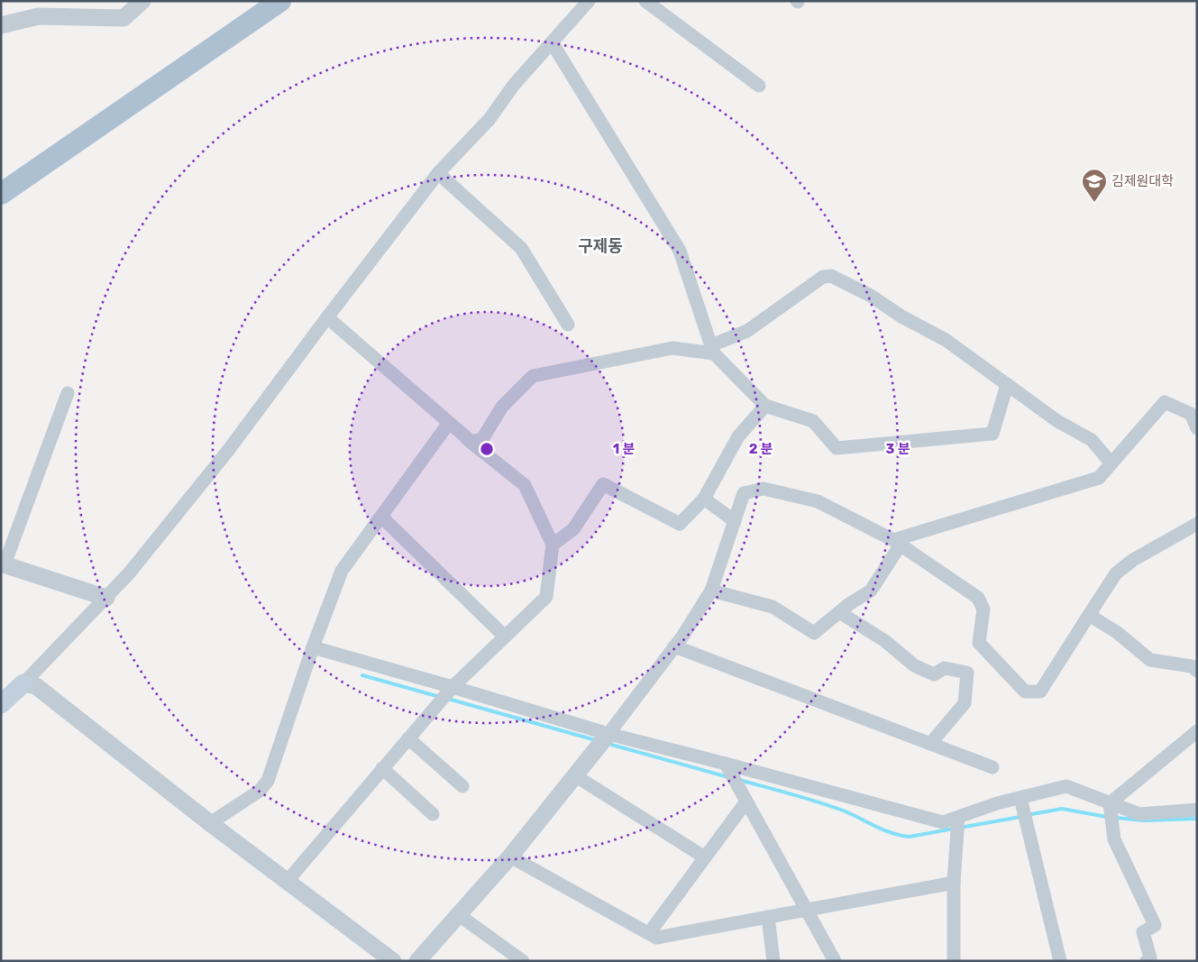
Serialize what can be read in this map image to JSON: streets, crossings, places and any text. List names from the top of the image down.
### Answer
{
  "districts": ["구제동"],
  "places": {
    "school or university": ["김제원대학"]
  },
  "rings": ["1 분", "2 분", "3 분"]
}
